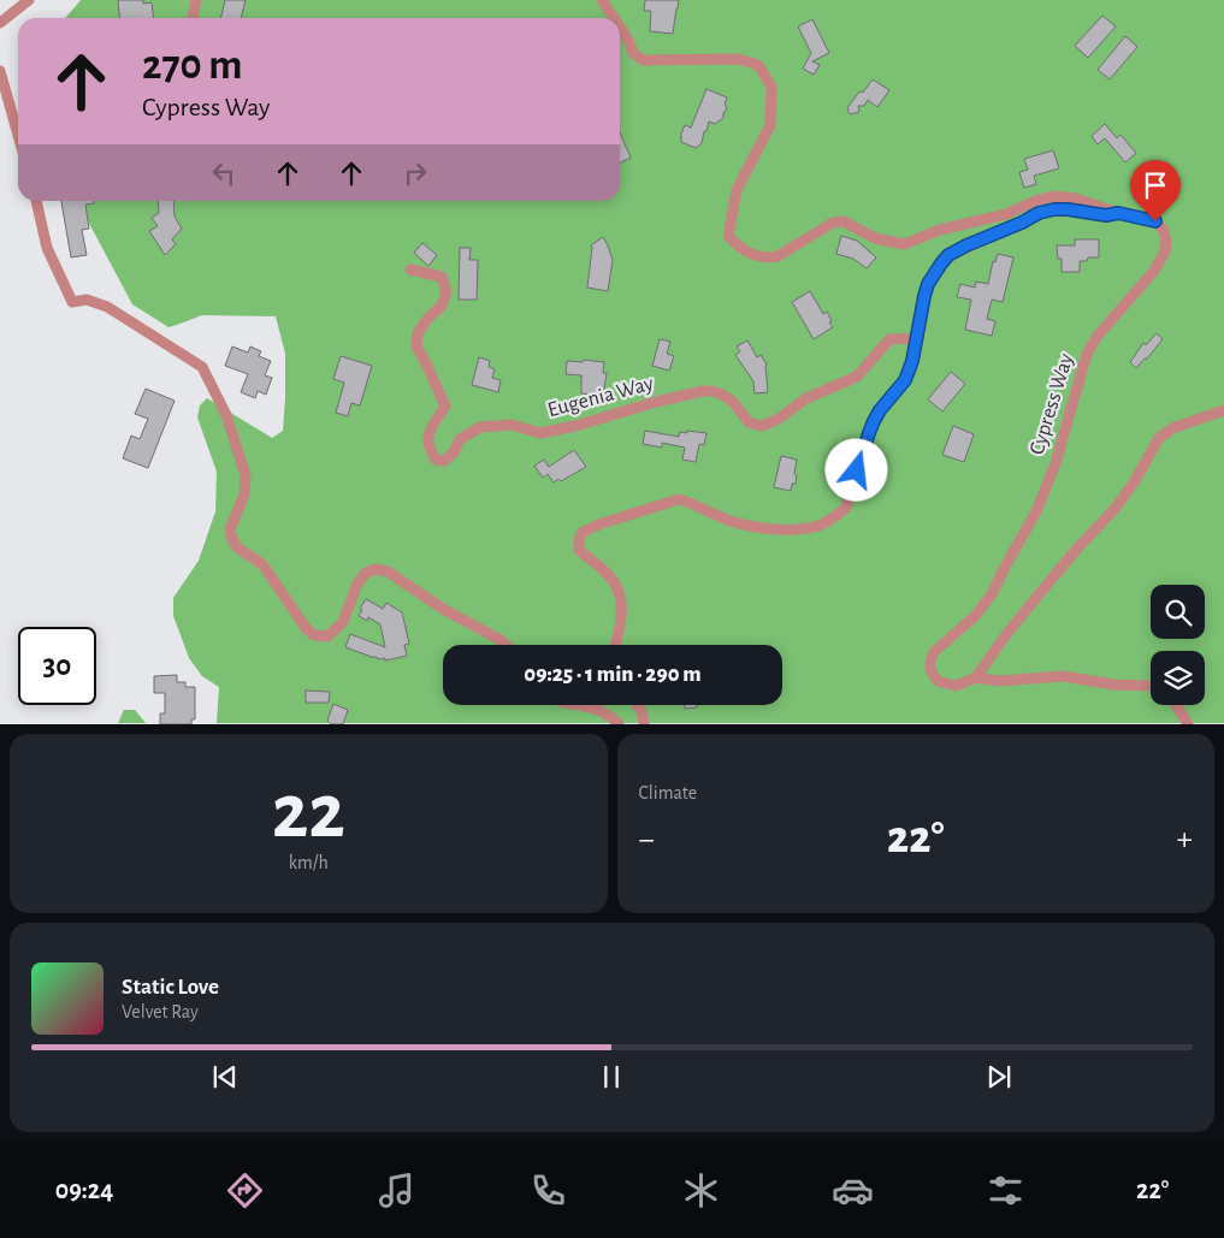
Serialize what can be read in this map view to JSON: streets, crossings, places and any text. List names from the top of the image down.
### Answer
{
  "streets": {
    "street": ["Eugenia Way", "Cypress Way"]
  },
  "page": {
    "turn": ["270 m", "Cypress Way"],
    "limit": "30",
    "trip": "09:25 · 1 min · 290 m",
    "tile": [
      ["22", "km/h"],
      "Climate"
    ],
    "heat": ["−", "22°", "+"],
    "song": ["Static Love", "Velvet Ray"],
    "tabs": ["09:24", "22°"]
  }
}
